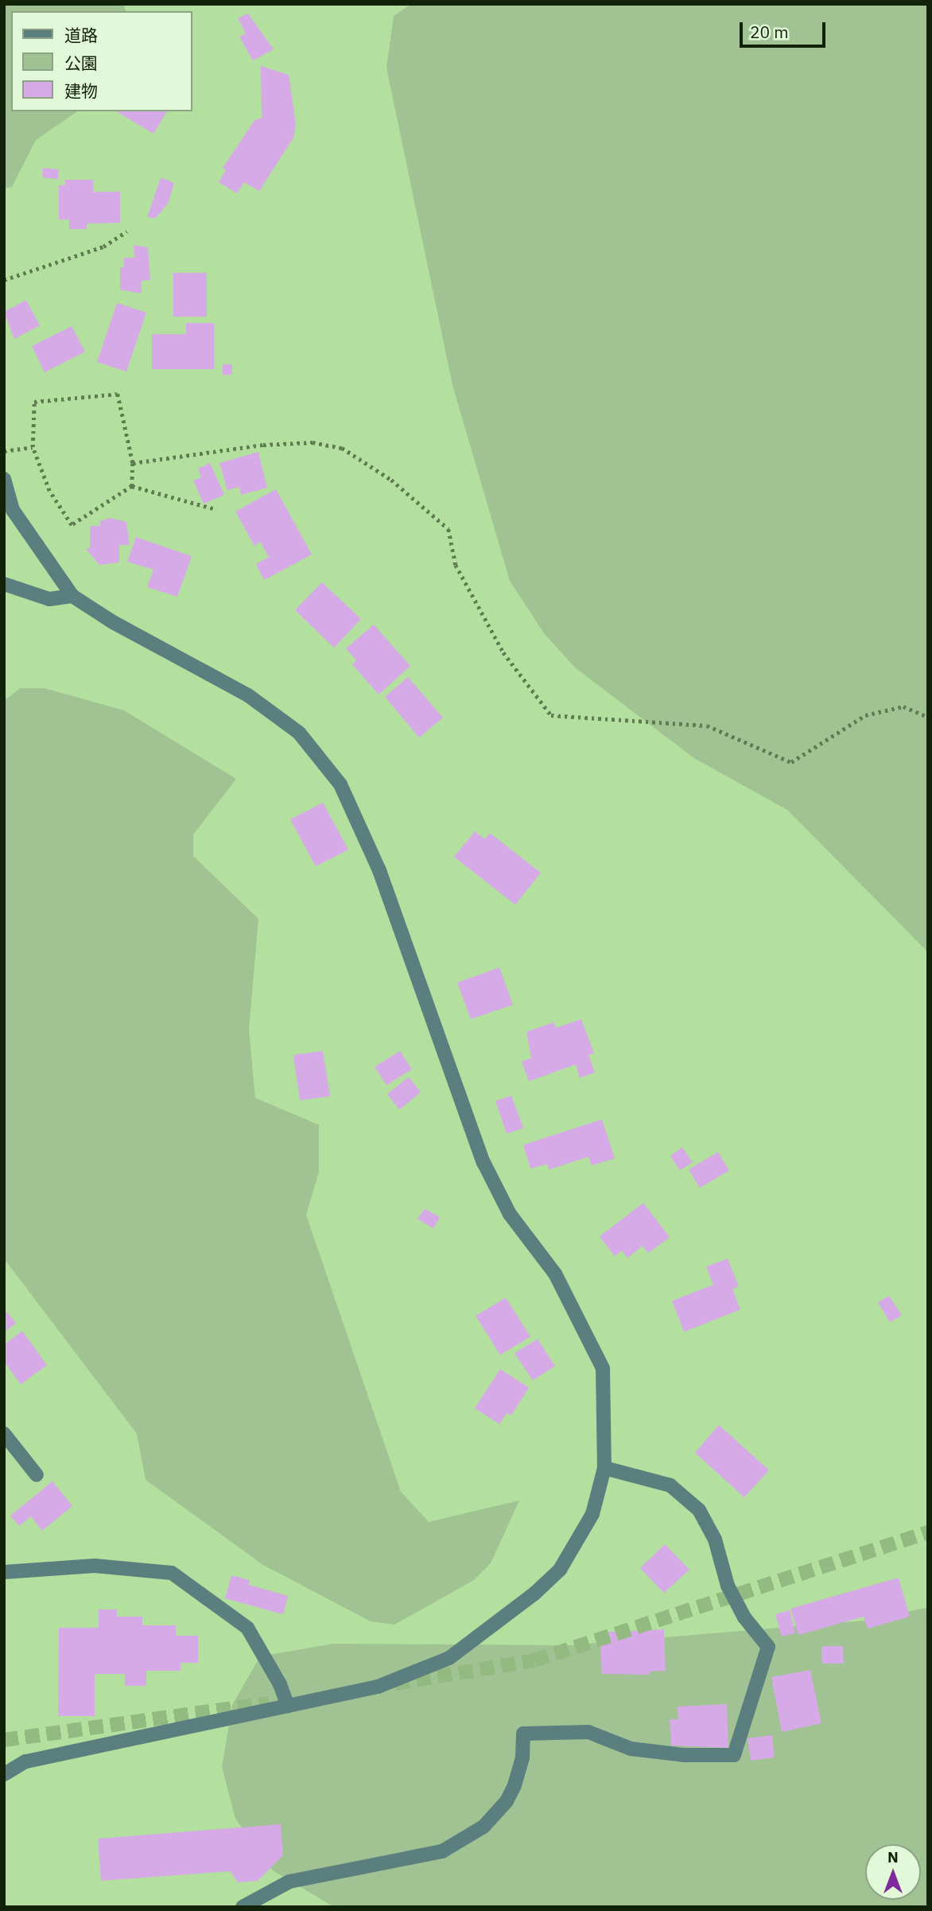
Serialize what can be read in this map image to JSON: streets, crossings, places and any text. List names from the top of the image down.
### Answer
{
  "legend": ["道路", "公園", "建物"],
  "scale_bar": "20 m",
  "north": "top"
}
